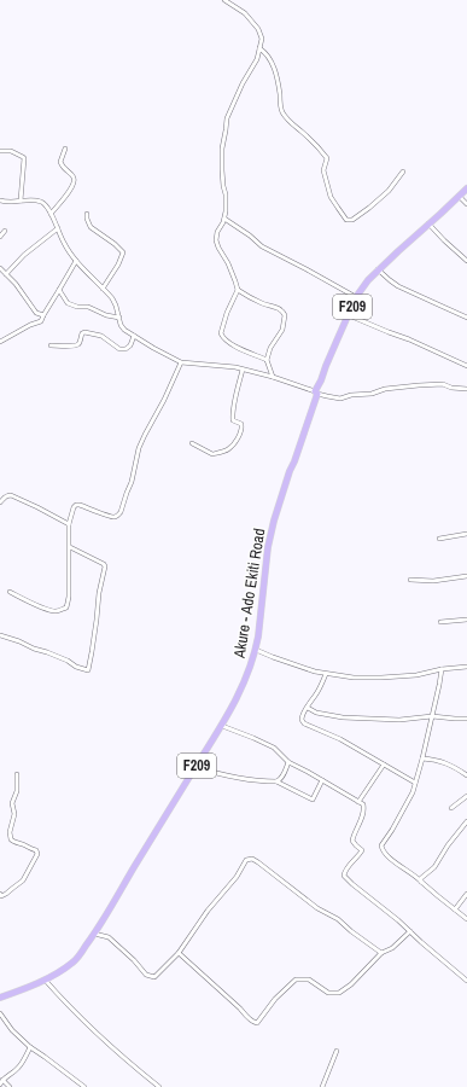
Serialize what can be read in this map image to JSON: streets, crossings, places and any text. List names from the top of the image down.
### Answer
{
  "streets": {
    "main road": ["F209", "Akure - Ado Ekiti Road"]
  }
}
